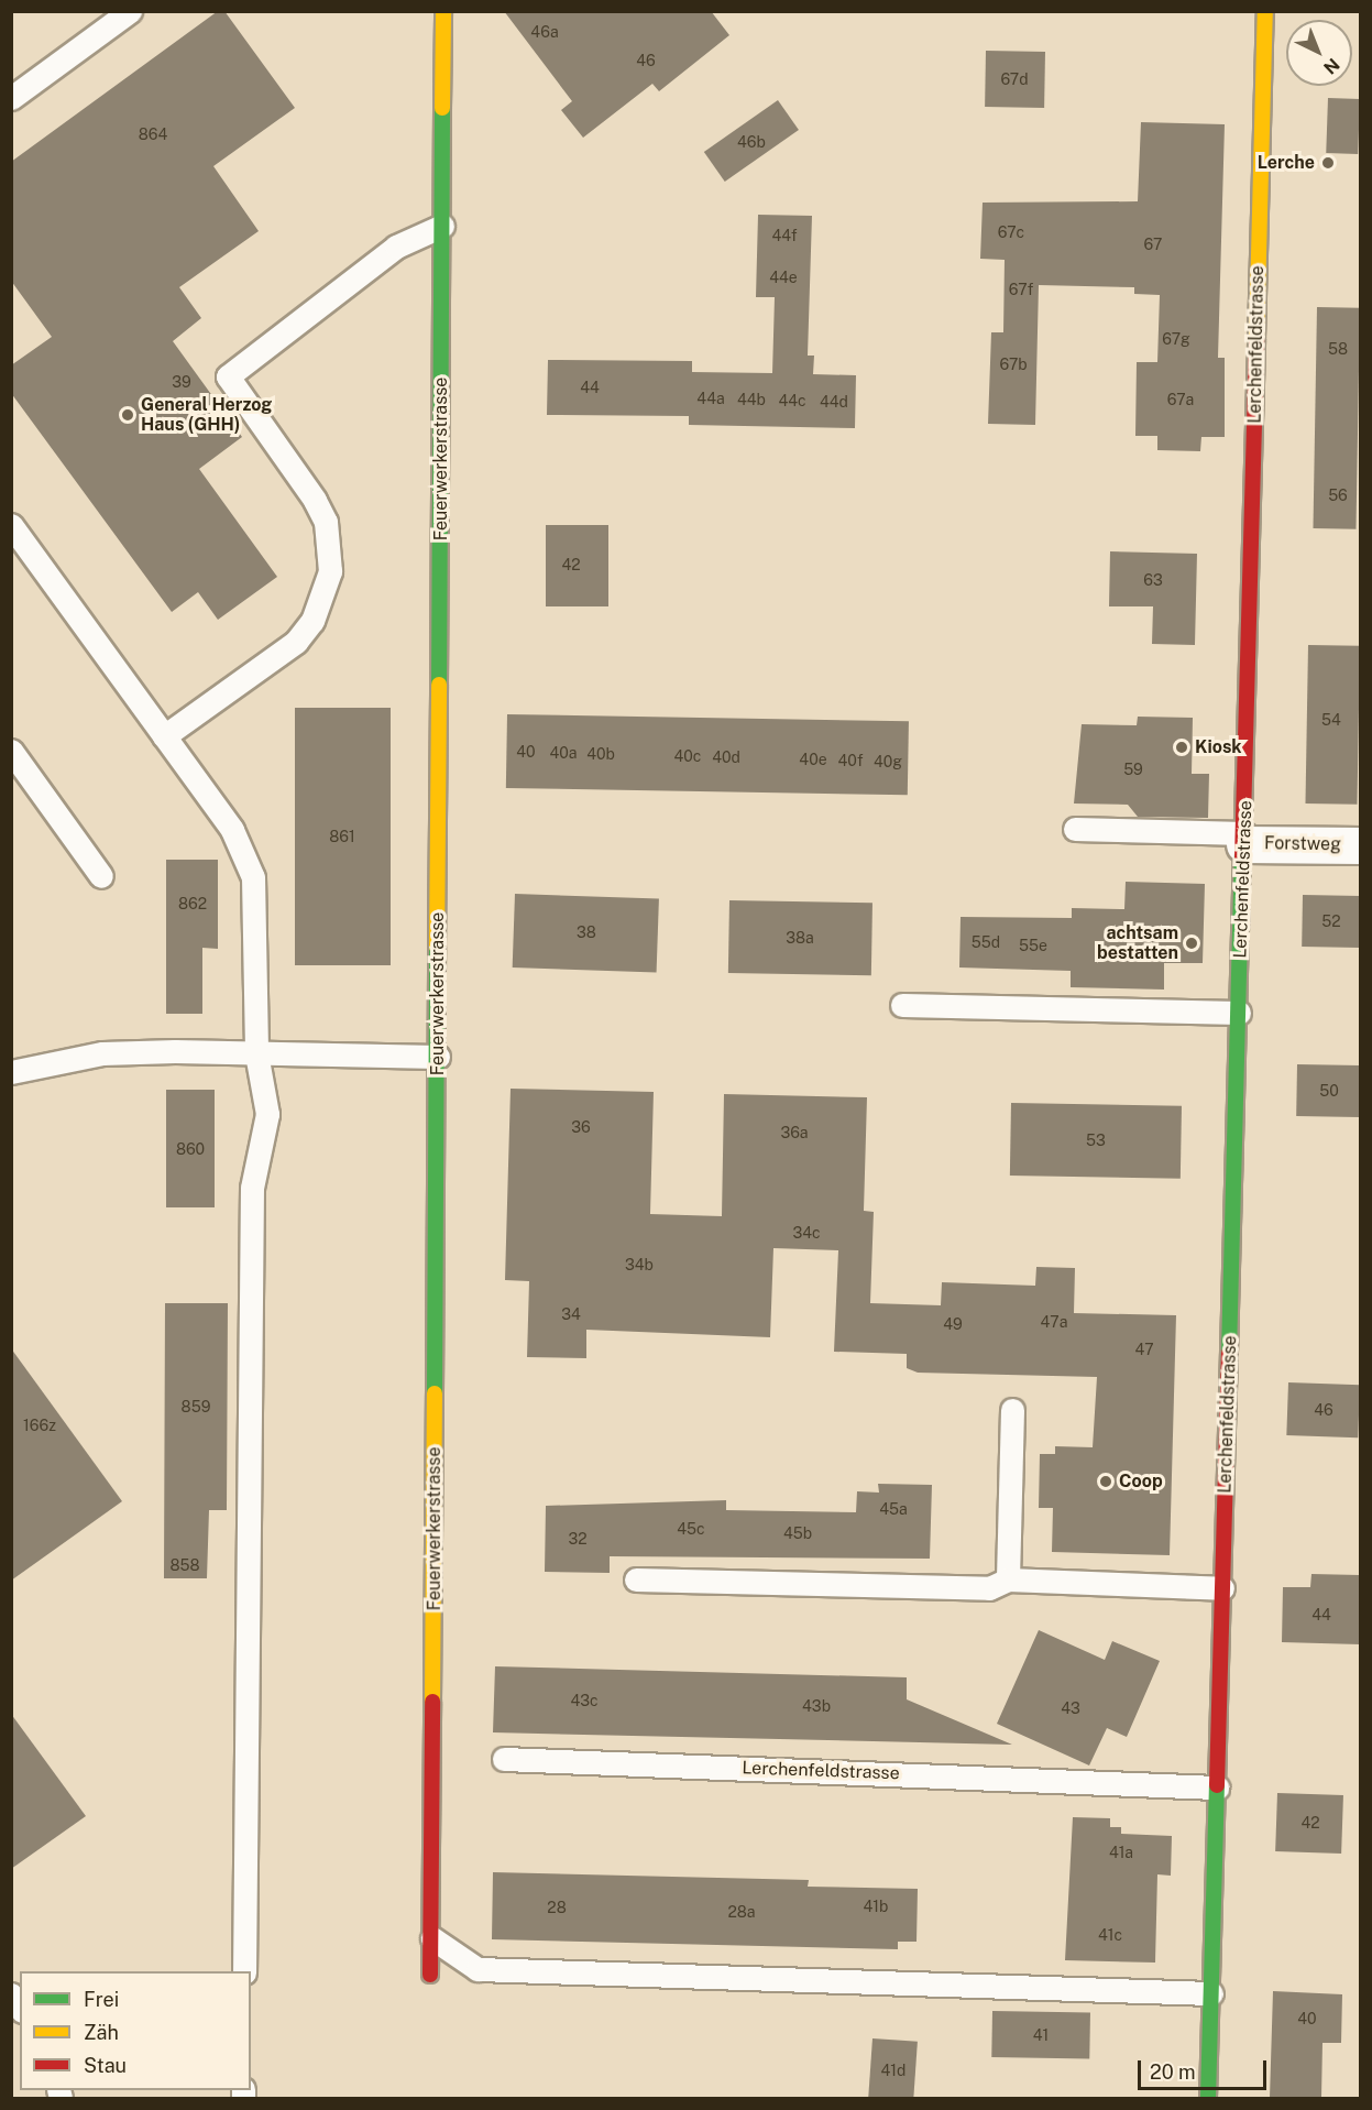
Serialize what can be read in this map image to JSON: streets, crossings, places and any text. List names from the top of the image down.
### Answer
{
  "streets": {
    "street": ["Lerchenfeldstrasse", "Feuerwerkerstrasse", "Forstweg"]
  },
  "crossings": [
    ["Lerchenfeldstrasse", "Forstweg"]
  ],
  "places": [
    "Lerche",
    "General Herzog Haus (GHH)",
    "Kiosk",
    "achtsam bestatten",
    "Coop"
  ],
  "house_numbers": [
    "46a",
    "46",
    "67d",
    "864",
    "46b",
    "67c",
    "44f",
    "67",
    "44e",
    "67f",
    "67g",
    "58",
    "67b",
    "39",
    "44",
    "44a",
    "44b",
    "67a",
    "44c",
    "44d",
    "56",
    "42",
    "63",
    "54",
    "40",
    "40a",
    "40b",
    "40c",
    "40d",
    "40e",
    "40f",
    "40g",
    "59",
    "861",
    "862",
    "52",
    "38",
    "38a",
    "55d",
    "55e",
    "50",
    "36",
    "36a",
    "53",
    "860",
    "34c",
    "34b",
    "34",
    "47a",
    "49",
    "47",
    "859",
    "46",
    "166z",
    "45a",
    "45c",
    "45b",
    "32",
    "858",
    "44",
    "43c",
    "43b",
    "43",
    "42",
    "41a",
    "41b",
    "28",
    "28a",
    "41c",
    "40",
    "41",
    "41d"
  ],
  "legend": ["Frei", "Zäh", "Stau"],
  "scale_bar": "20 m",
  "north": "bottom right"
}
